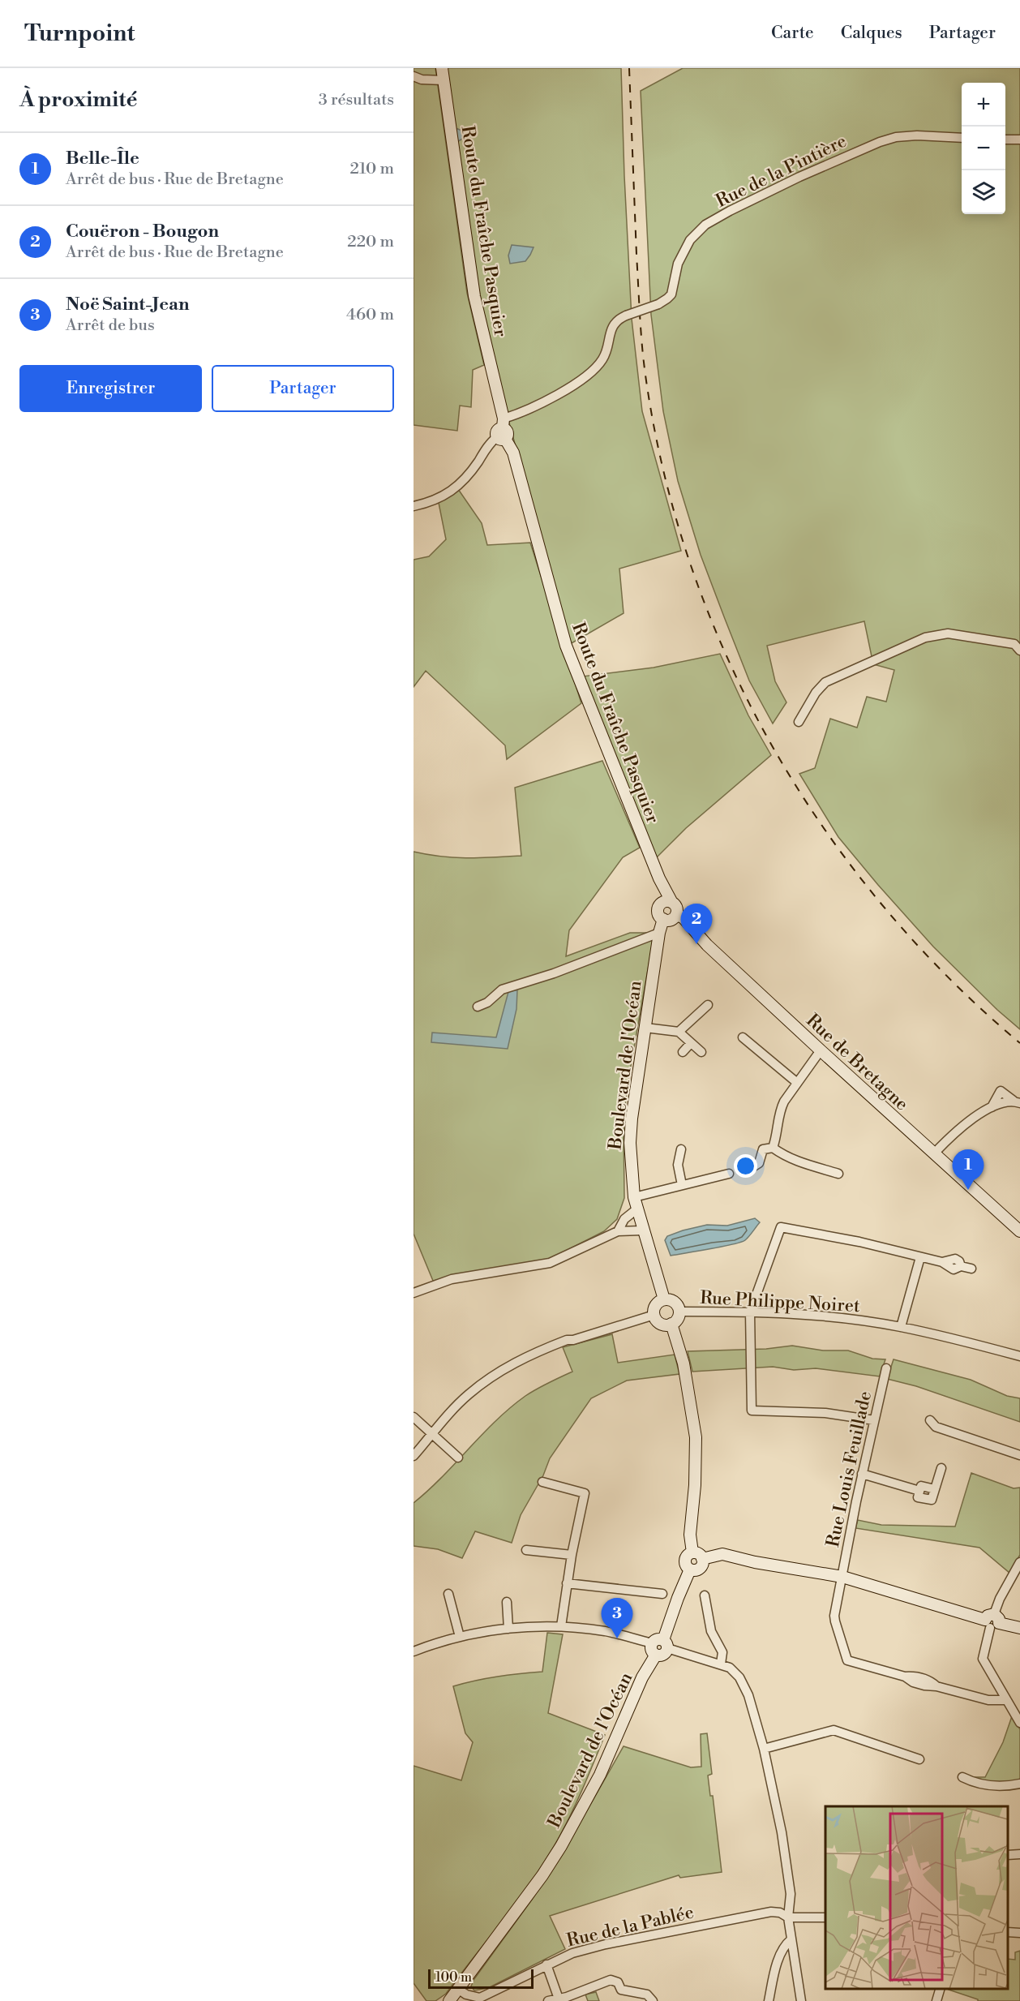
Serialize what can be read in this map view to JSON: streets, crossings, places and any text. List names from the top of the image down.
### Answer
{
  "streets": {
    "main road": ["Route du Fraîche Pasquier", "Rue de Bretagne", "Boulevard de l'Océan"],
    "street": [
      "Rue de la Pintière",
      "Rue Philippe Noiret",
      "Rue Louis Feuillade",
      "Rue de la Pablée"
    ]
  },
  "crossings": [
    ["Rue de la Pintière", "Route du Fraîche Pasquier"],
    ["Route du Fraîche Pasquier", "Rue de Bretagne"],
    ["Route du Fraîche Pasquier", "Boulevard de l'Océan"],
    ["Rue de Bretagne", "Boulevard de l'Océan"],
    ["Boulevard de l'Océan", "Rue Philippe Noiret"],
    ["Boulevard de l'Océan", "Rue de la Pablée"]
  ],
  "scale_bar": "100 m",
  "page": {
    "header": "Turnpoint",
    "nav": ["Carte", "Calques", "Partager"],
    "heading": ["À proximité", "3 résultats"],
    "map_buttons": ["+", "−"],
    "list": [
      {
        "mark": "1",
        "name": "Belle-Île",
        "note": "Arrêt de bus · Rue de Bretagne",
        "value": "210 m"
      },
      {
        "mark": "2",
        "name": "Couëron - Bougon",
        "note": "Arrêt de bus · Rue de Bretagne",
        "value": "220 m"
      },
      {
        "mark": "3",
        "name": "Noë Saint-Jean",
        "note": "Arrêt de bus",
        "value": "460 m"
      }
    ],
    "buttons": ["Enregistrer", "Partager"],
    "pins": ["2", "1", "3"],
    "scale": "100 m"
  }
}
